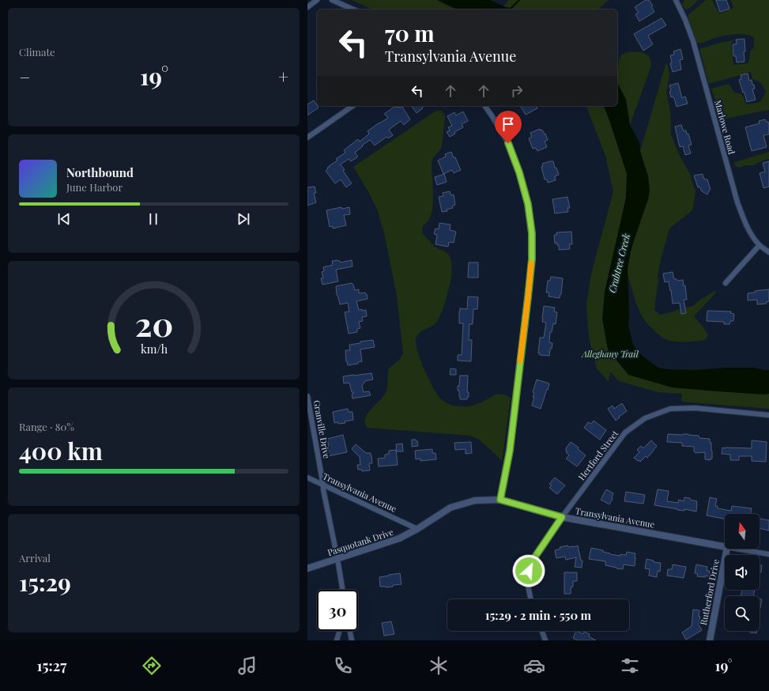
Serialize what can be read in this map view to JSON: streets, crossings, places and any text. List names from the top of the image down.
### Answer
{
  "streets": {
    "street": [
      "Marlowe Road",
      "Granville Drive",
      "Hertford Street",
      "Transylvania Avenue",
      "Pasquotank Drive",
      "Rutherford Drive"
    ]
  },
  "crossings": [
    ["Granville Drive", "Transylvania Avenue"],
    ["Granville Drive", "Pasquotank Drive"],
    ["Hertford Street", "Transylvania Avenue"],
    ["Transylvania Avenue", "Pasquotank Drive"]
  ],
  "water": ["Crabtree Creek"],
  "parks": ["Alleghany Trail"],
  "north": "top",
  "page": {
    "tile": [
      "Climate",
      ["Range · 80%", "400 km"],
      ["Arrival", "15:29"]
    ],
    "turn": ["70 m", "Transylvania Avenue"],
    "heat": ["−", "19°", "+"],
    "song": ["Northbound", "June Harbor"],
    "limit": "30",
    "trip": "15:29 · 2 min · 550 m",
    "tabs": ["15:27", "19°"],
    "gauge": ["20", "km/h"]
  }
}
